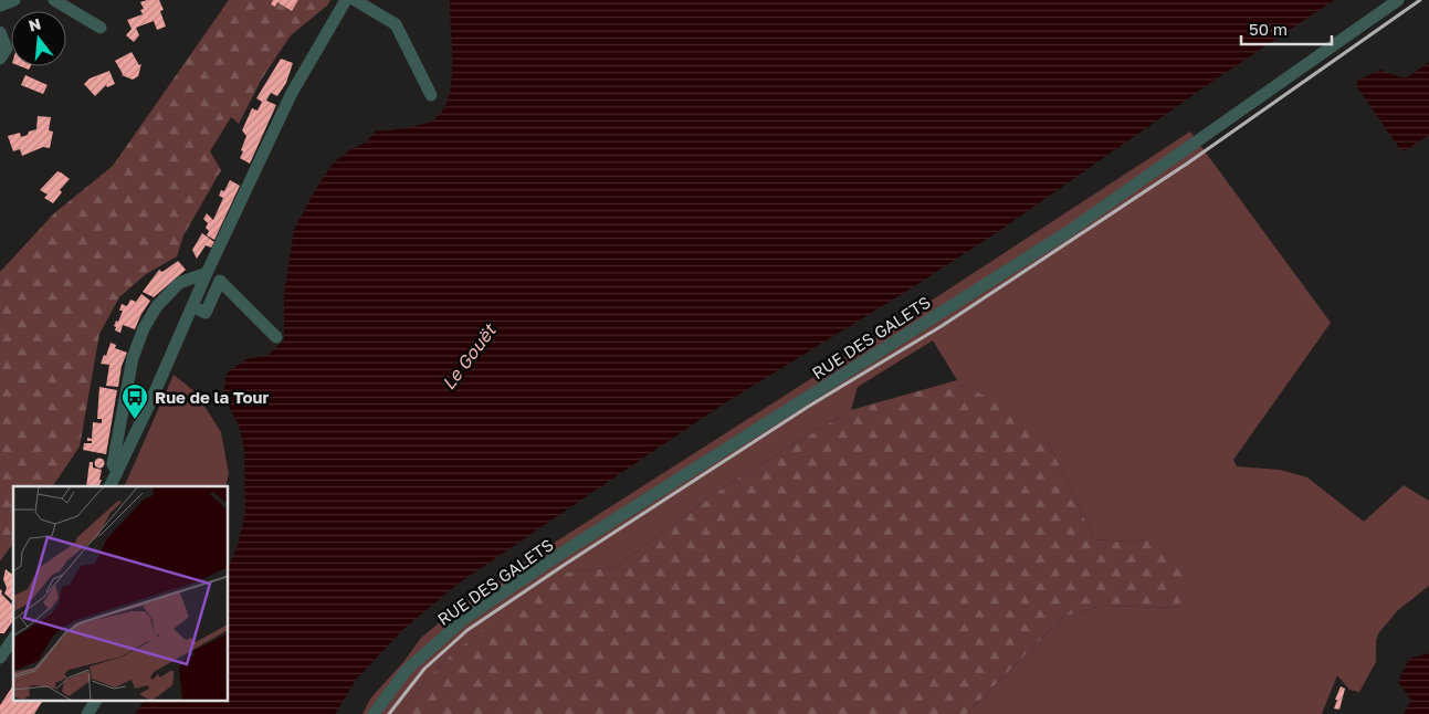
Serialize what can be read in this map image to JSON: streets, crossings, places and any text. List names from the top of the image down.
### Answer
{
  "streets": {
    "street": ["RUE DES GALETS"]
  },
  "water": ["Le Gouët"],
  "places": {
    "bus stop": ["Rue de la Tour"]
  },
  "scale_bar": "50 m",
  "north": "top"
}
